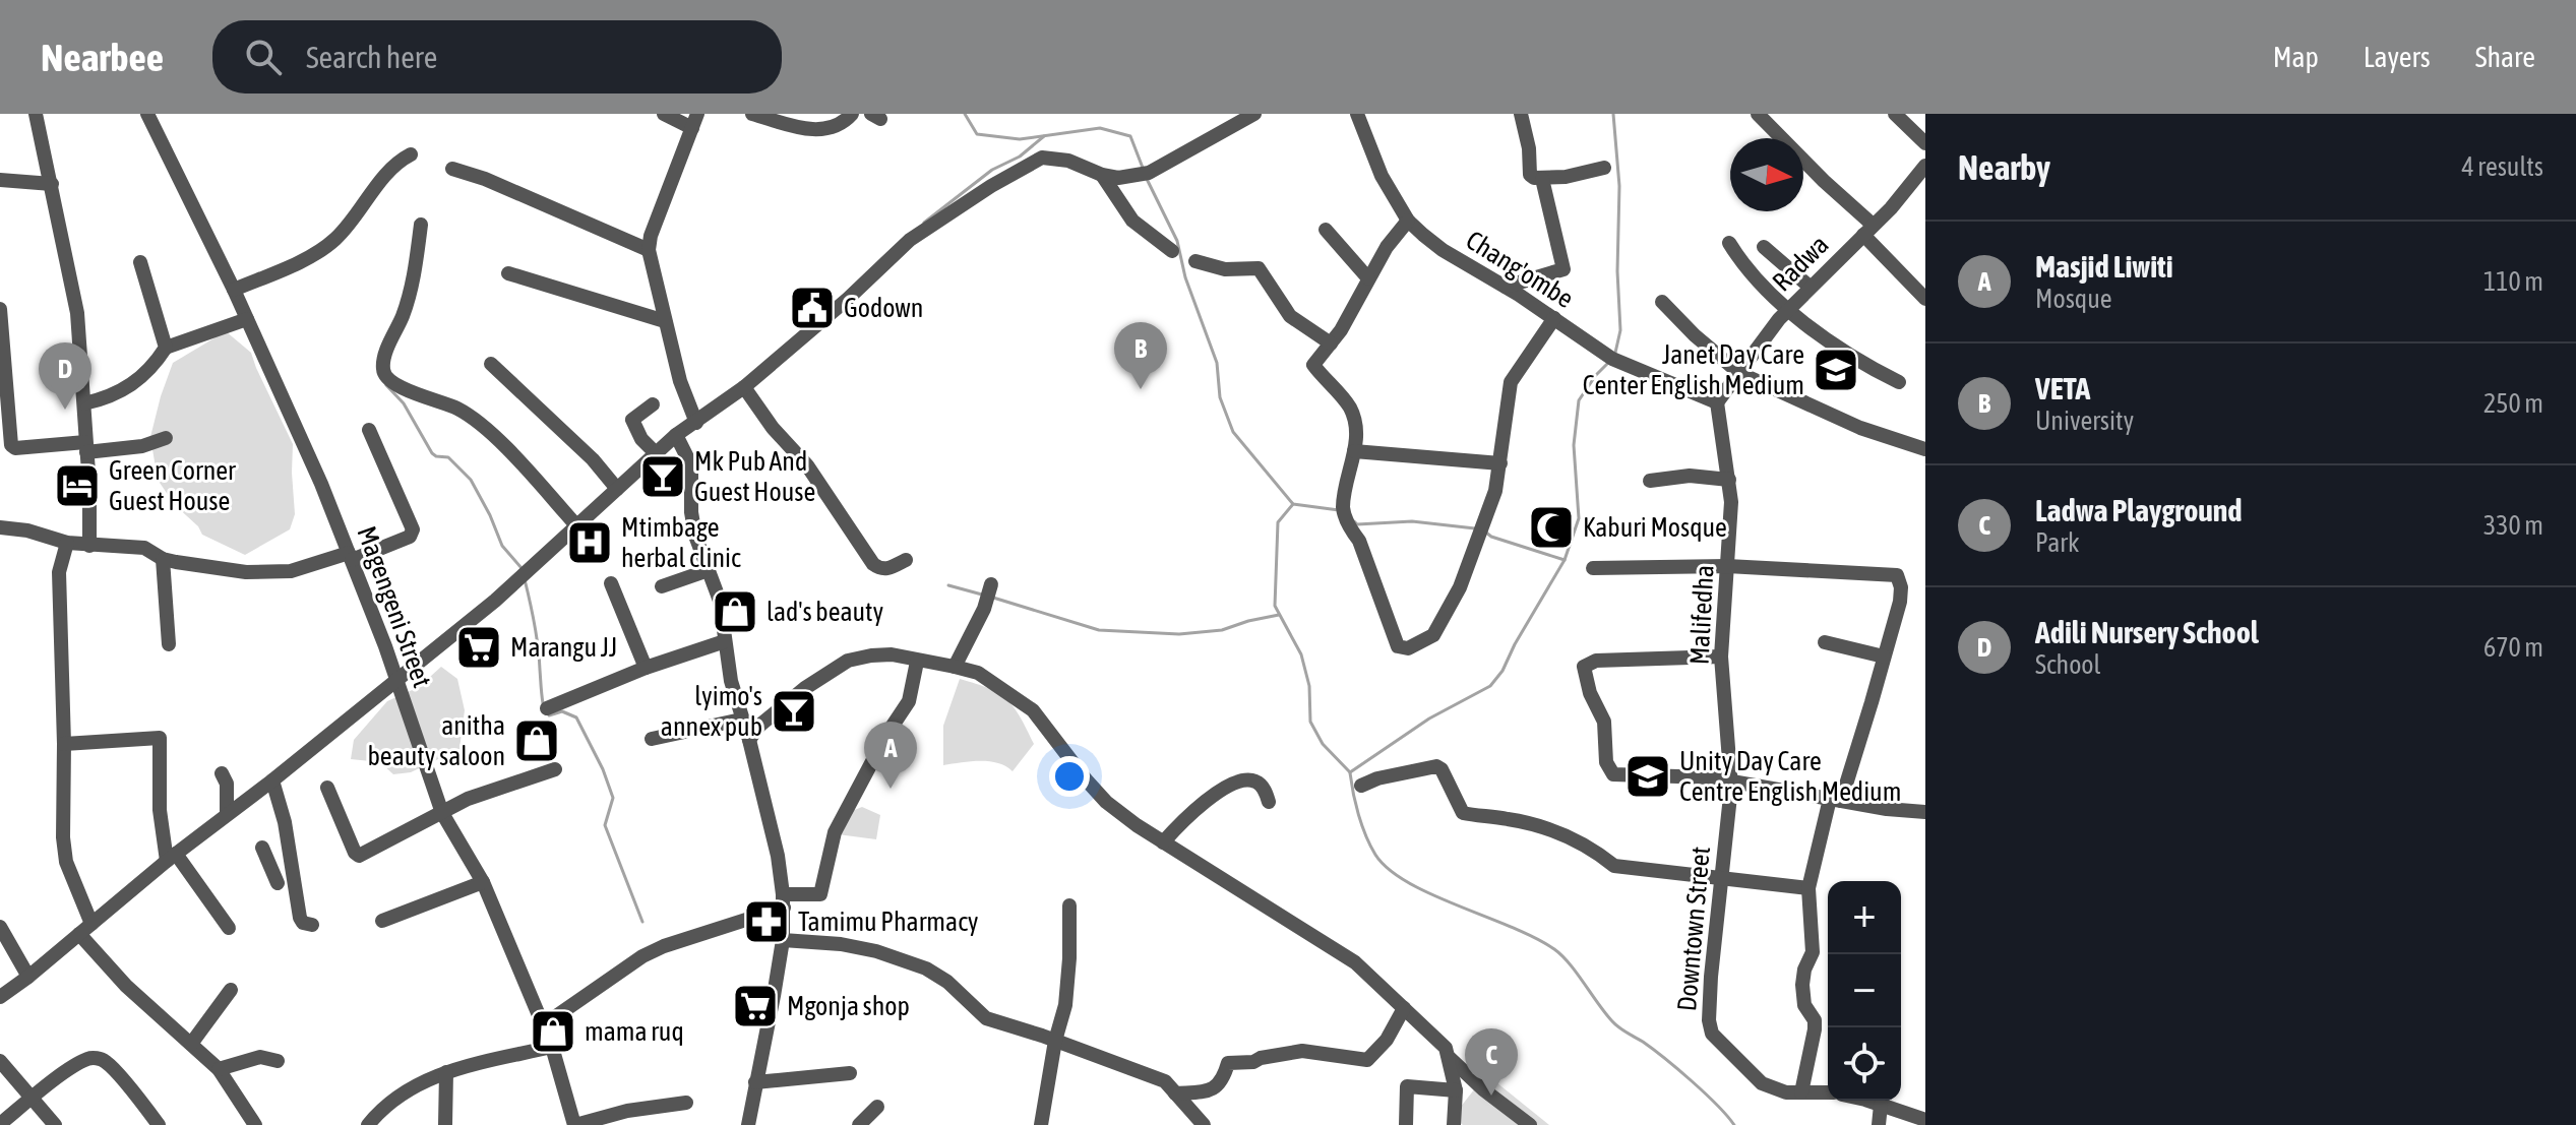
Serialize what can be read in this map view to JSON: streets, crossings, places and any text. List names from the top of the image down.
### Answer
{
  "streets": {
    "street": [
      "Radwa",
      "Chang'ombe",
      "Magengeni Street",
      "Malifedha",
      "Downtown Street"
    ]
  },
  "crossings": [
    ["Radwa", "Chang'ombe"],
    ["Radwa", "Malifedha"],
    ["Chang'ombe", "Malifedha"],
    ["Malifedha", "Downtown Street"]
  ],
  "places": {
    "public building": ["Godown"],
    "school or university": ["Janet Day Care Center English Medium", "Unity Day Care Centre English Medium"],
    "bar": ["Mk Pub And Guest House", "lyimo's annex pub"],
    "hotel": ["Green Corner Guest House"],
    "mosque": ["Kaburi Mosque"],
    "hospital": ["Mtimbage herbal clinic"],
    "shop": ["lad's beauty", "anitha beauty saloon", "mama ruq"],
    "supermarket": ["Marangu JJ", "Mgonja shop"],
    "pharmacy": ["Tamimu Pharmacy"]
  },
  "north": "right",
  "page": {
    "header": "Nearbee",
    "search": "Search here",
    "nav": ["Map", "Layers", "Share"],
    "heading": ["Nearby", "4 results"],
    "list": [
      {
        "mark": "A",
        "name": "Masjid Liwiti",
        "note": "Mosque",
        "value": "110 m"
      },
      {
        "mark": "B",
        "name": "VETA",
        "note": "University",
        "value": "250 m"
      },
      {
        "mark": "C",
        "name": "Ladwa Playground",
        "note": "Park",
        "value": "330 m"
      },
      {
        "mark": "D",
        "name": "Adili Nursery School",
        "note": "School",
        "value": "670 m"
      }
    ],
    "pins": [
      "B",
      "D",
      "A",
      "C"
    ],
    "map_buttons": ["+", "−"]
  }
}
